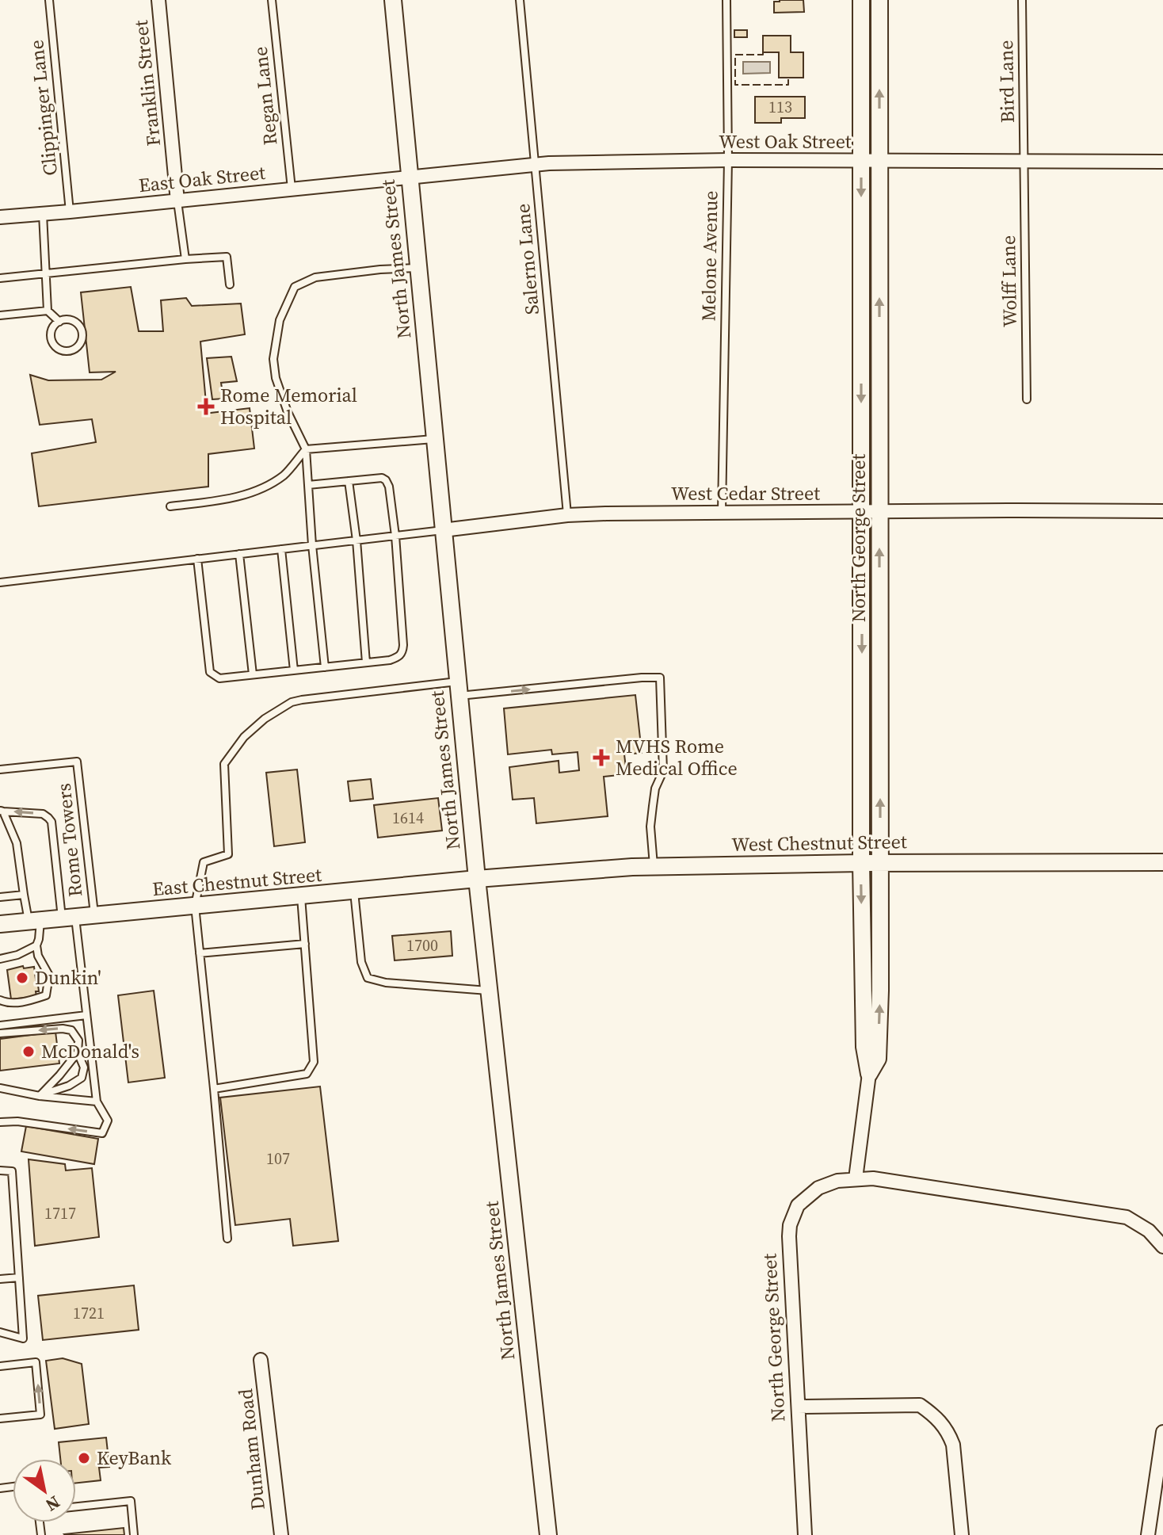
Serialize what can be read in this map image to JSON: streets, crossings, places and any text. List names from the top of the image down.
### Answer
{
  "streets": {
    "street": [
      "Franklin Street",
      "West Oak Street",
      "East Oak Street",
      "North James Street",
      "West Cedar Street",
      "North George Street",
      "West Chestnut Street",
      "East Chestnut Street",
      "Dunham Road"
    ],
    "lane": [
      "Bird Lane",
      "Regan Lane",
      "Clippinger Lane",
      "Melone Avenue",
      "Salerno Lane",
      "Wolff Lane",
      "Rome Towers"
    ]
  },
  "crossings": [
    ["Bird Lane", "West Oak Street"],
    ["Bird Lane", "Wolff Lane"],
    ["Franklin Street", "East Oak Street"],
    ["Regan Lane", "East Oak Street"],
    ["Clippinger Lane", "East Oak Street"],
    ["West Oak Street", "East Oak Street"],
    ["West Oak Street", "Melone Avenue"],
    ["West Oak Street", "North James Street"],
    ["West Oak Street", "Salerno Lane"],
    ["West Oak Street", "Wolff Lane"],
    ["West Oak Street", "North George Street"],
    ["East Oak Street", "North James Street"],
    ["Melone Avenue", "West Cedar Street"],
    ["North James Street", "West Cedar Street"],
    ["North James Street", "West Chestnut Street"],
    ["North James Street", "East Chestnut Street"],
    ["Salerno Lane", "West Cedar Street"],
    ["West Cedar Street", "North George Street"],
    ["North George Street", "West Chestnut Street"],
    ["Rome Towers", "East Chestnut Street"],
    ["West Chestnut Street", "East Chestnut Street"]
  ],
  "places": {
    "health": ["Rome Memorial Hospital", "MVHS Rome Medical Office"],
    "other": ["Dunkin'", "McDonald's", "KeyBank"]
  },
  "house_numbers": [
    "113",
    "1614",
    "1700",
    "107",
    "1717",
    "1721"
  ],
  "north": "bottom right"
}
